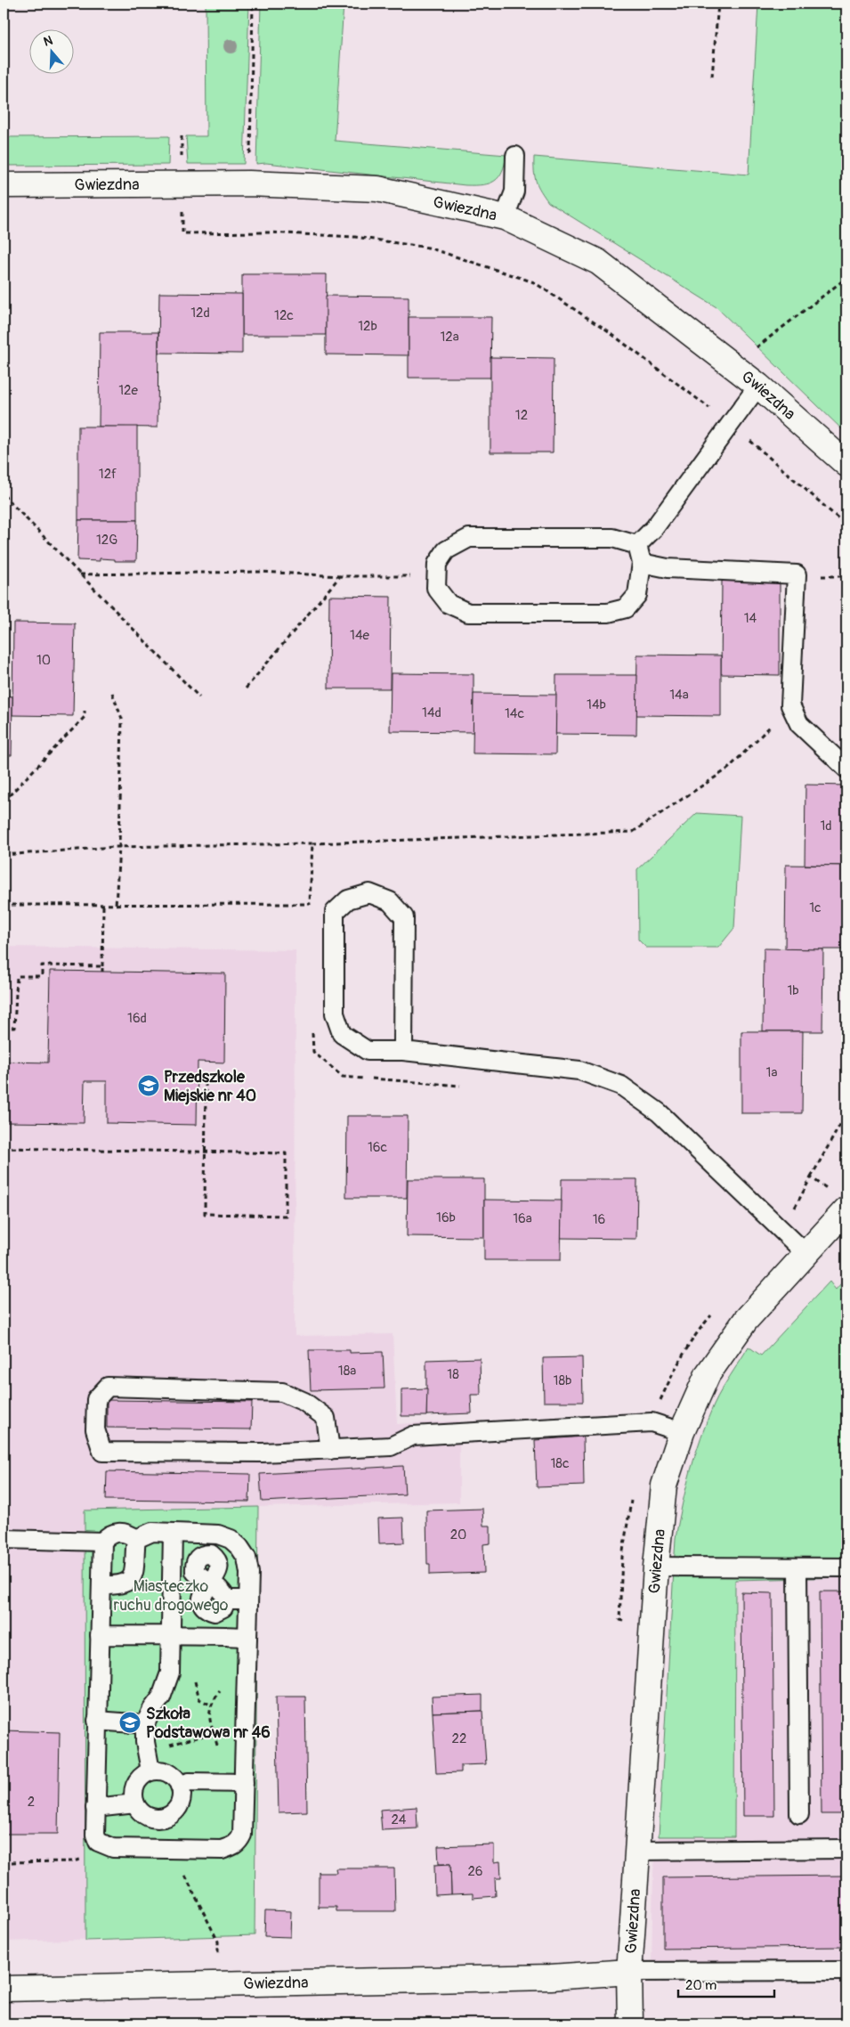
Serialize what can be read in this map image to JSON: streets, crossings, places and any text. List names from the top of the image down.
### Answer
{
  "streets": {
    "street": ["Gwiezdna"]
  },
  "parks": ["Miasteczko ruchu drogowego"],
  "places": {
    "school or university": ["Przedszkole Miejskie nr 40", "Szkoła Podstawowa nr 46"]
  },
  "house_numbers": [
    "12d",
    "12c",
    "12b",
    "12a",
    "12e",
    "12",
    "12f",
    "12G",
    "14",
    "14e",
    "10",
    "14a",
    "14b",
    "14d",
    "14c",
    "1d",
    "1c",
    "1b",
    "16d",
    "1a",
    "16c",
    "16b",
    "16a",
    "16",
    "18a",
    "18",
    "18b",
    "18c",
    "20",
    "22",
    "2",
    "24",
    "26"
  ],
  "scale_bar": "20 m",
  "north": "top"
}
